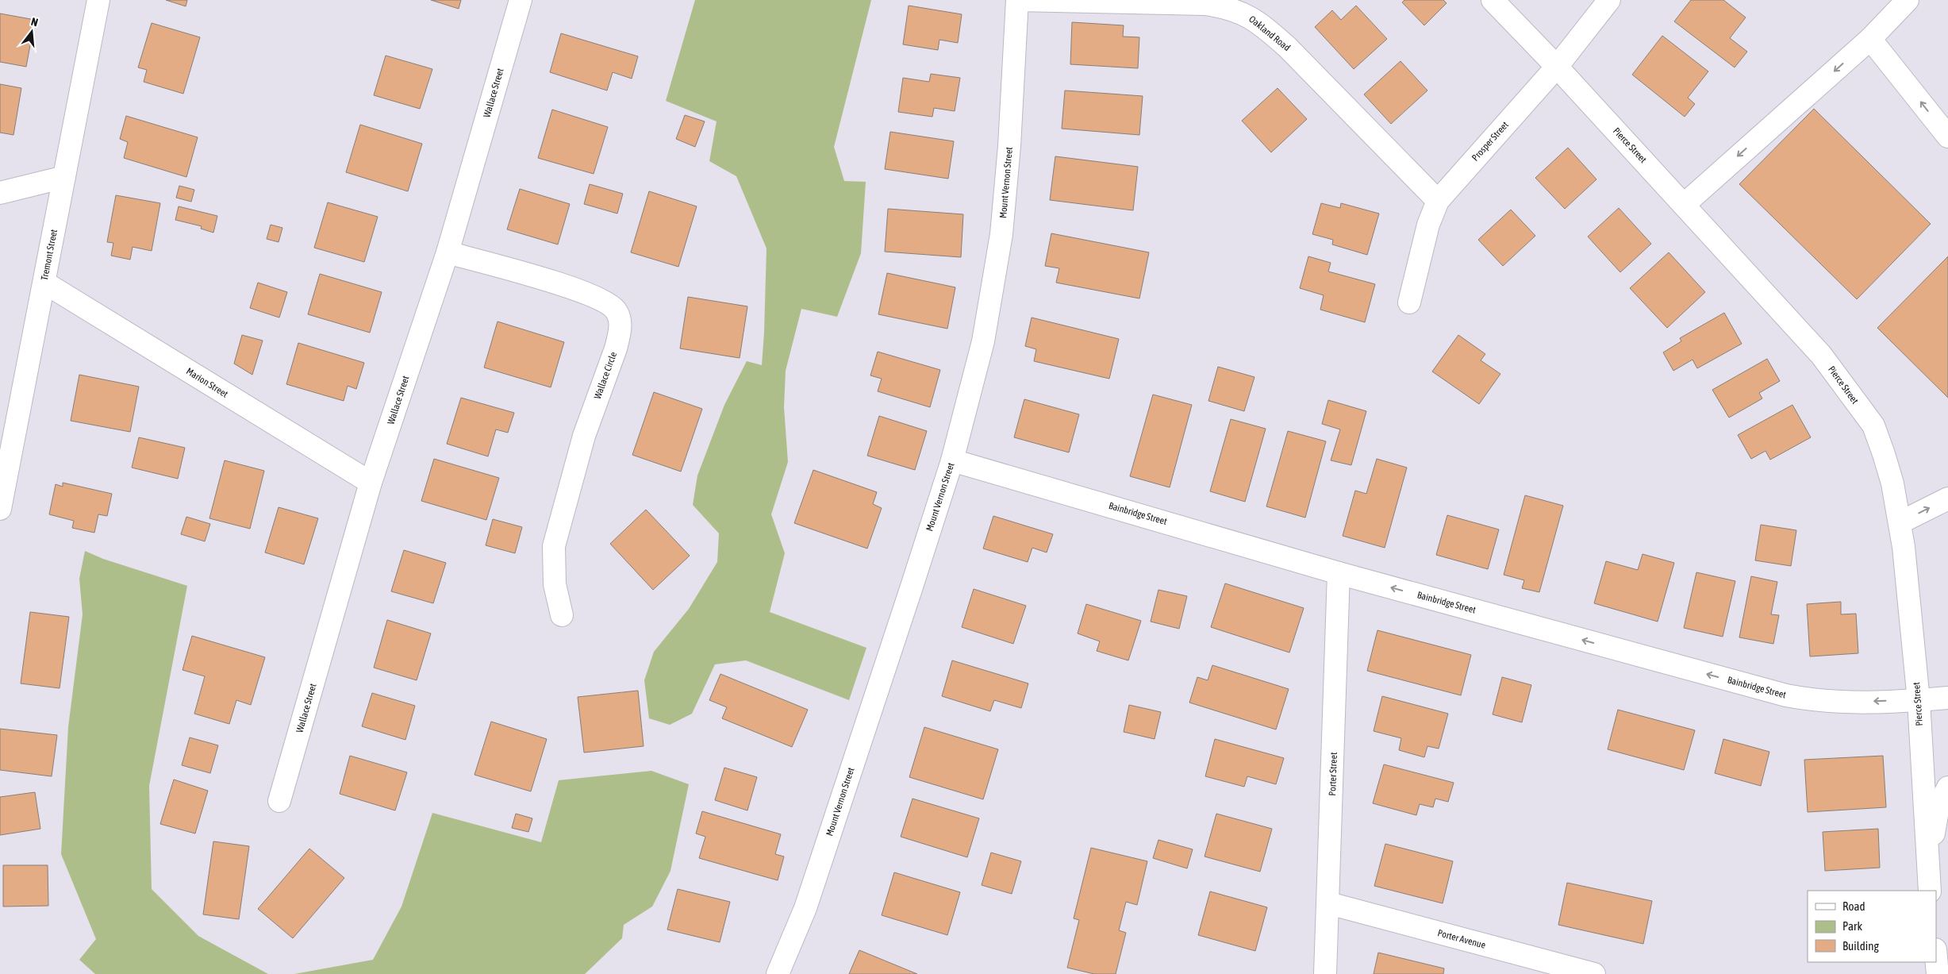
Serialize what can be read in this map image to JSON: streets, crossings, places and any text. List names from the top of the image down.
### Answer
{
  "streets": {
    "street": [
      "Oakland Road",
      "Wallace Street",
      "Prosper Street",
      "Pierce Street",
      "Mount Vernon Street",
      "Tremont Street",
      "Wallace Circle",
      "Marion Street",
      "Bainbridge Street",
      "Porter Street",
      "Porter Avenue"
    ]
  },
  "crossings": [
    ["Oakland Road", "Prosper Street"],
    ["Oakland Road", "Mount Vernon Street"],
    ["Wallace Street", "Wallace Circle"],
    ["Wallace Street", "Marion Street"],
    ["Prosper Street", "Pierce Street"],
    ["Pierce Street", "Bainbridge Street"],
    ["Mount Vernon Street", "Bainbridge Street"],
    ["Tremont Street", "Marion Street"],
    ["Bainbridge Street", "Porter Street"],
    ["Porter Street", "Porter Avenue"]
  ],
  "one_way": ["Bainbridge Street"],
  "legend": ["Road", "Park", "Building"],
  "north": "top"
}
